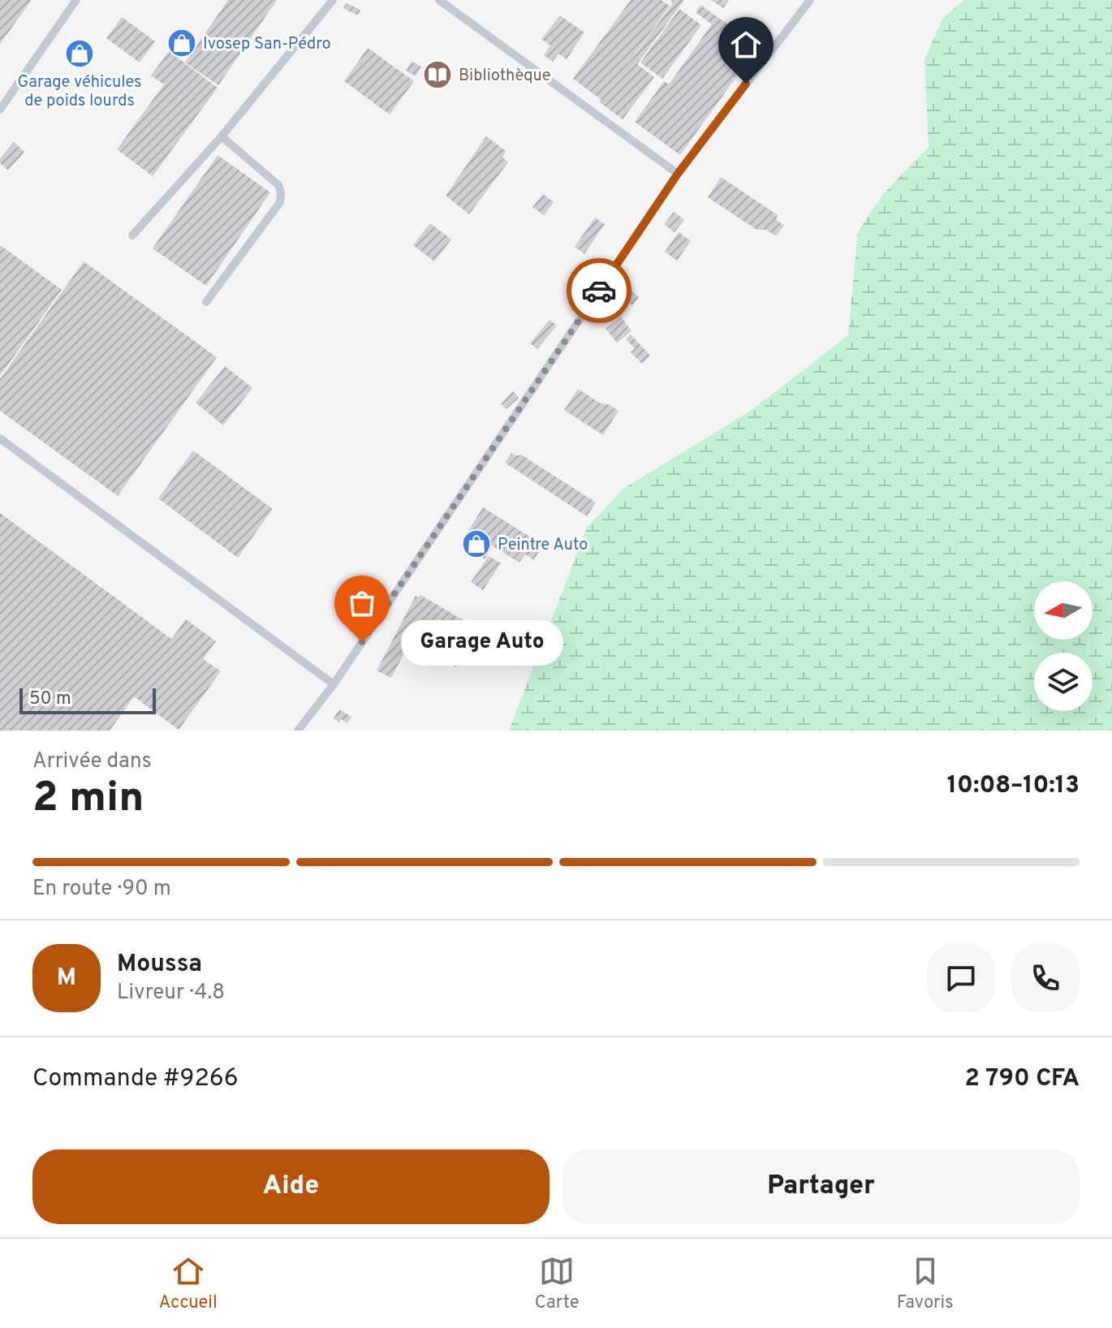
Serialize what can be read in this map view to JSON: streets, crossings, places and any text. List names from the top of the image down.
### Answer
{
  "places": {
    "shop": ["Ivosep San-Pédro", "Garage véhicules de poids lourds", "Peintre Auto"],
    "library": ["Bibliothèque"],
    "other": ["Garage Auto"]
  },
  "scale_bar": "50 m",
  "north": "left",
  "page": {
    "bubble": "Garage Auto",
    "scale": "50 m",
    "heading": ["2 min", "Arrivée dans", "10:08–10:13"],
    "panel": [
      "Moussa",
      "Livreur · 4.8",
      "Commande #9266",
      "2 790 CFA"
    ],
    "bar": "En route · 90 m",
    "round": "M",
    "buttons": ["Aide", "Partager"],
    "tabs": ["Accueil", "Carte", "Favoris"]
  }
}
